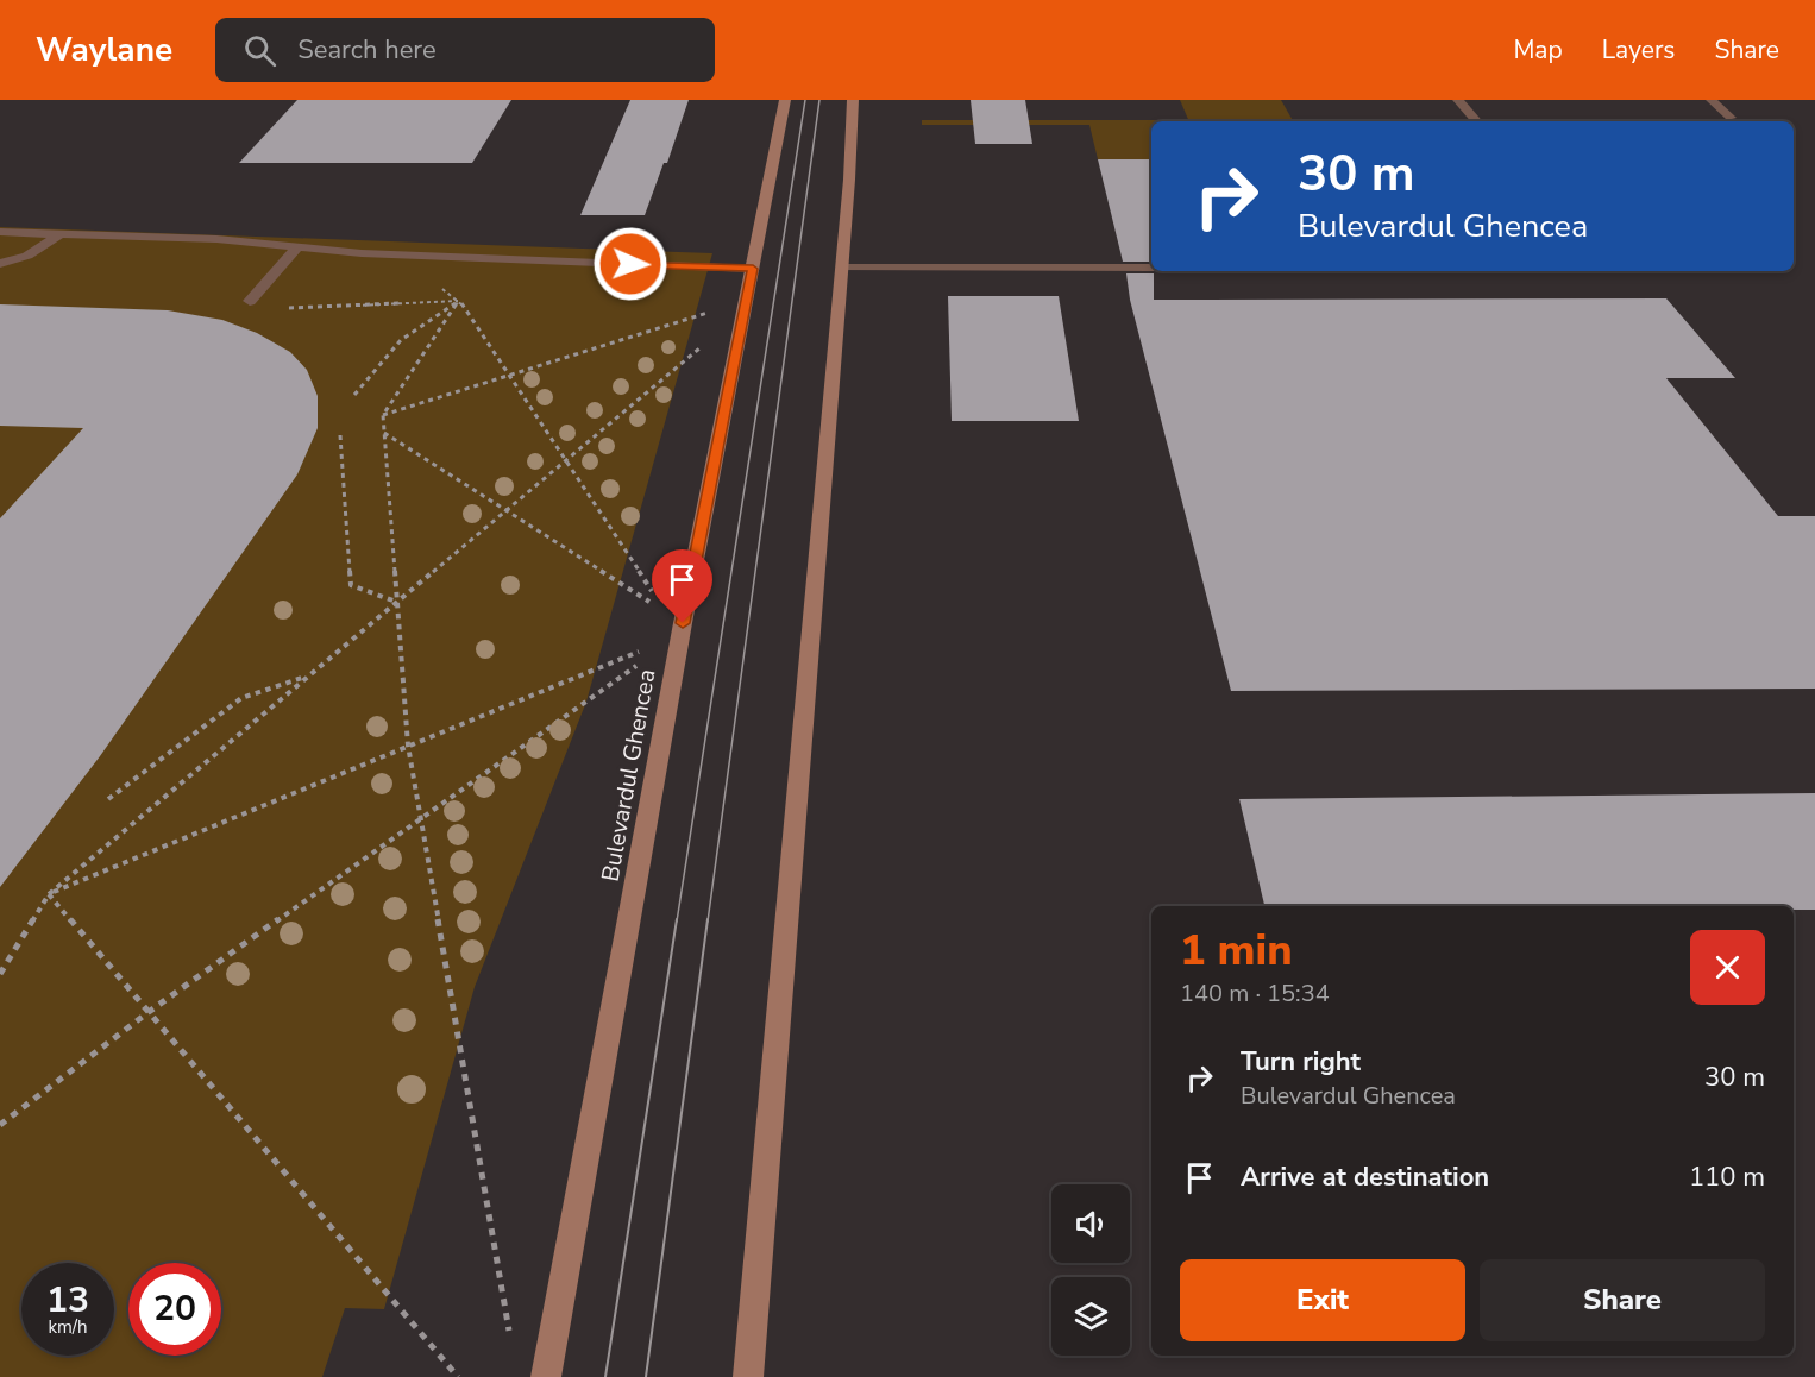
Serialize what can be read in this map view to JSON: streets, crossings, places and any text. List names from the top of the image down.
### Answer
{
  "streets": {
    "main road": ["Bulevardul Ghencea"]
  },
  "page": {
    "header": "Waylane",
    "search": "Search here",
    "nav": ["Map", "Layers", "Share"],
    "turn": ["30 m", "Bulevardul Ghencea"],
    "heading": ["1 min", "140 m · 15:34"],
    "list": [
      {
        "name": "Turn right",
        "note": "Bulevardul Ghencea",
        "value": "30 m"
      },
      {
        "name": "Arrive at destination",
        "value": "110 m"
      }
    ],
    "buttons": ["Exit", "Share"],
    "speed": "13 km/h",
    "limit": "20"
  }
}
